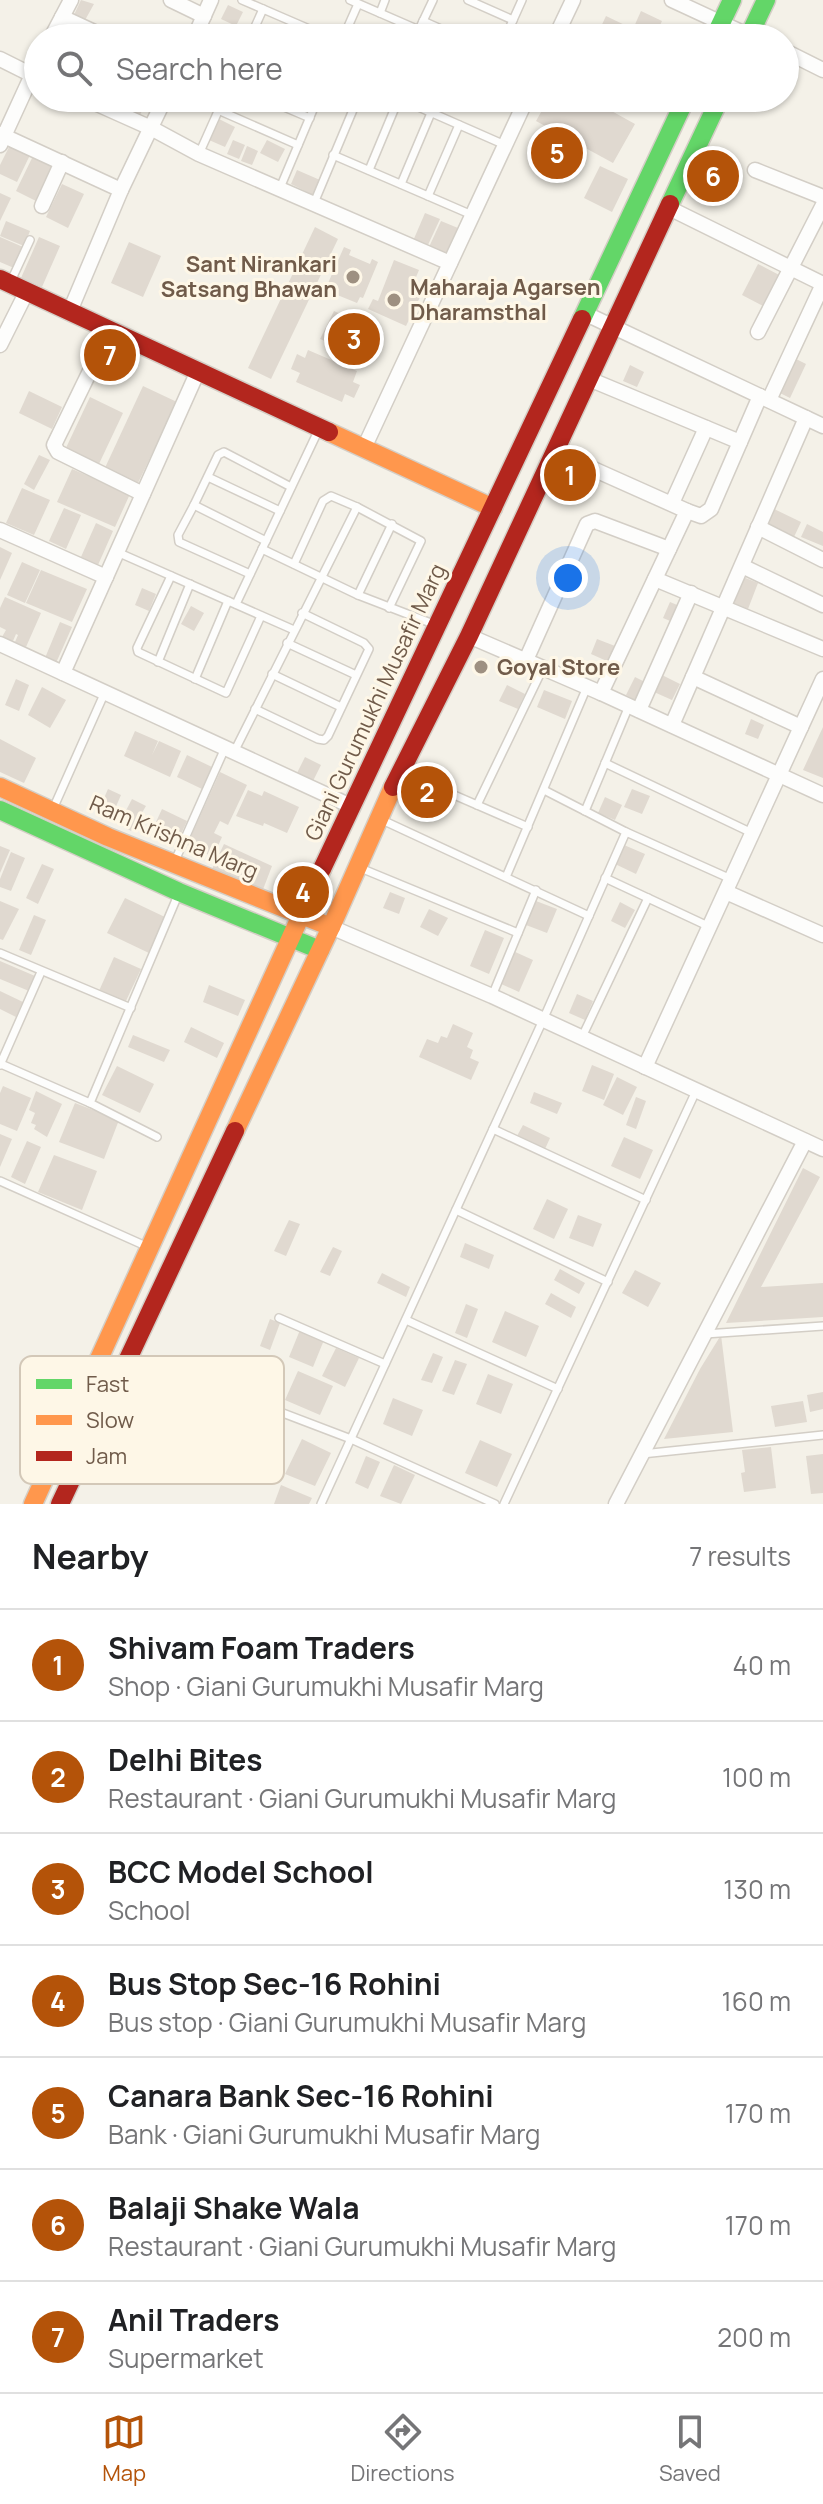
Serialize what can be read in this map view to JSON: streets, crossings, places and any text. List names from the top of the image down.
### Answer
{
  "streets": {
    "street": ["Giani Gurumukhi Musafir Marg", "Ram Krishna Marg"]
  },
  "crossings": [
    ["Giani Gurumukhi Musafir Marg", "Ram Krishna Marg"]
  ],
  "places": ["Sant Nirankari Satsang Bhawan", "Maharaja Agarsen Dharamsthal", "Goyal Store"],
  "legend": ["Fast", "Slow", "Jam"],
  "page": {
    "search": "Search here",
    "pins": [
      "5",
      "6",
      "3",
      "7",
      "1",
      "2",
      "4"
    ],
    "heading": ["Nearby", "7 results"],
    "list": [
      {
        "mark": "1",
        "name": "Shivam Foam Traders",
        "note": "Shop · Giani Gurumukhi Musafir Marg",
        "value": "40 m"
      },
      {
        "mark": "2",
        "name": "Delhi Bites",
        "note": "Restaurant · Giani Gurumukhi Musafir Marg",
        "value": "100 m"
      },
      {
        "mark": "3",
        "name": "BCC Model School",
        "note": "School",
        "value": "130 m"
      },
      {
        "mark": "4",
        "name": "Bus Stop Sec-16 Rohini",
        "note": "Bus stop · Giani Gurumukhi Musafir Marg",
        "value": "160 m"
      },
      {
        "mark": "5",
        "name": "Canara Bank Sec-16 Rohini",
        "note": "Bank · Giani Gurumukhi Musafir Marg",
        "value": "170 m"
      },
      {
        "mark": "6",
        "name": "Balaji Shake Wala",
        "note": "Restaurant · Giani Gurumukhi Musafir Marg",
        "value": "170 m"
      },
      {
        "mark": "7",
        "name": "Anil Traders",
        "note": "Supermarket",
        "value": "200 m"
      }
    ],
    "nav": ["Map", "Directions", "Saved"]
  }
}
